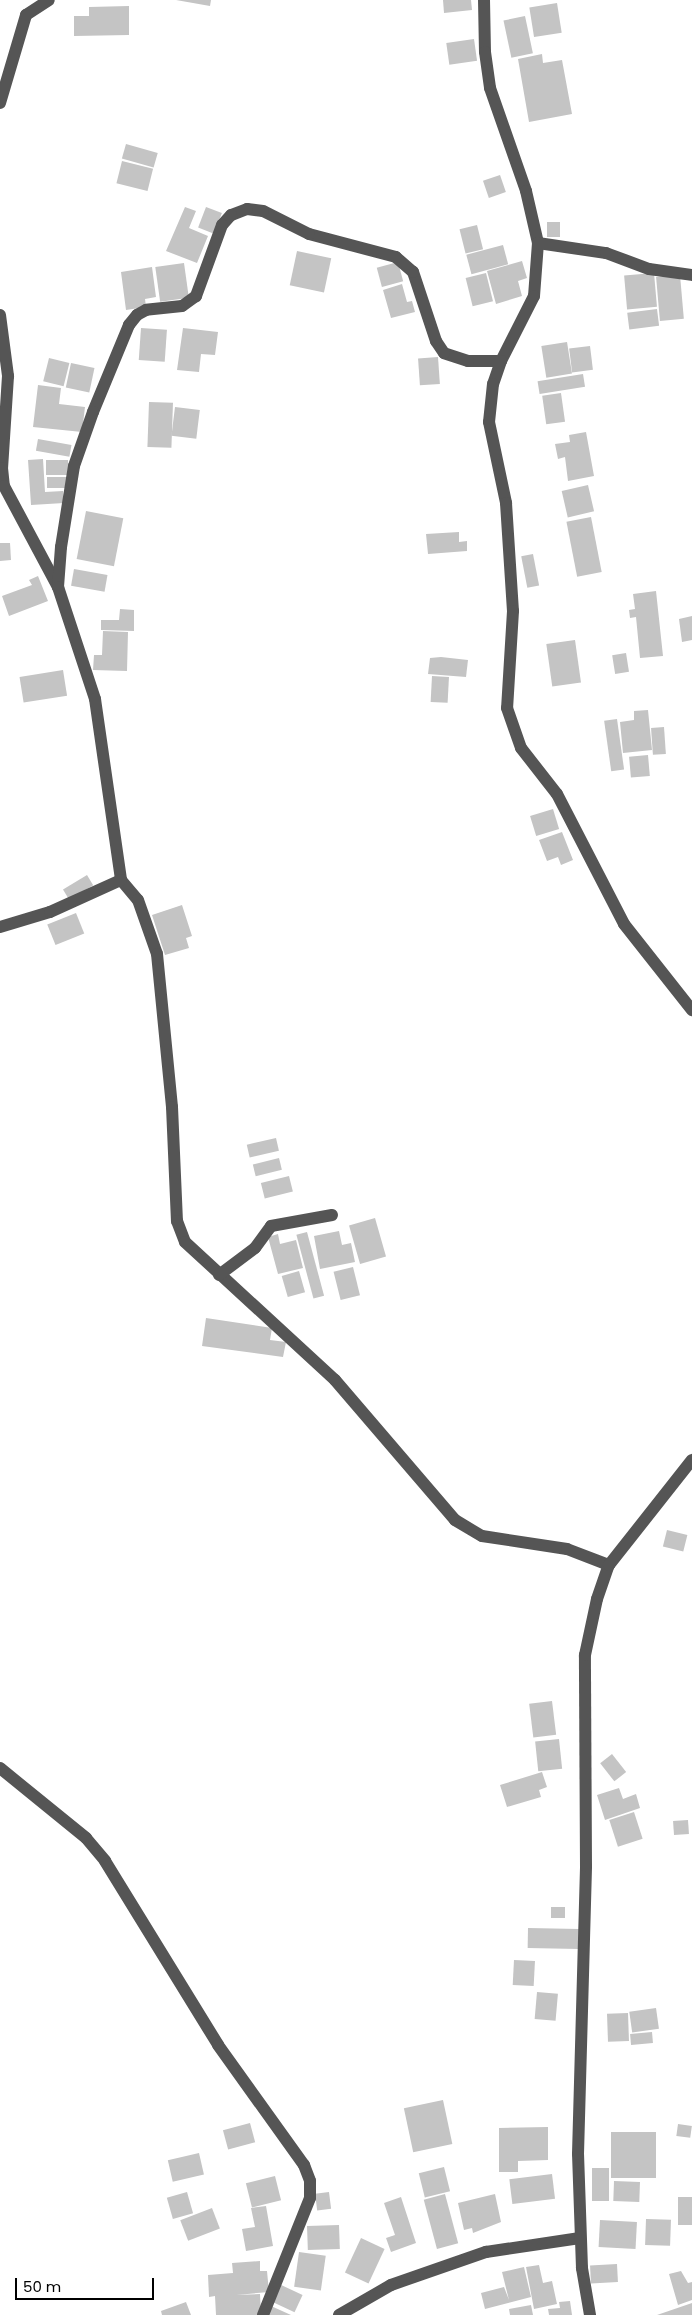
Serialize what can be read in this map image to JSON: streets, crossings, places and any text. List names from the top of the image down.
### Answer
{
  "scale_bar": "50 m"
}
